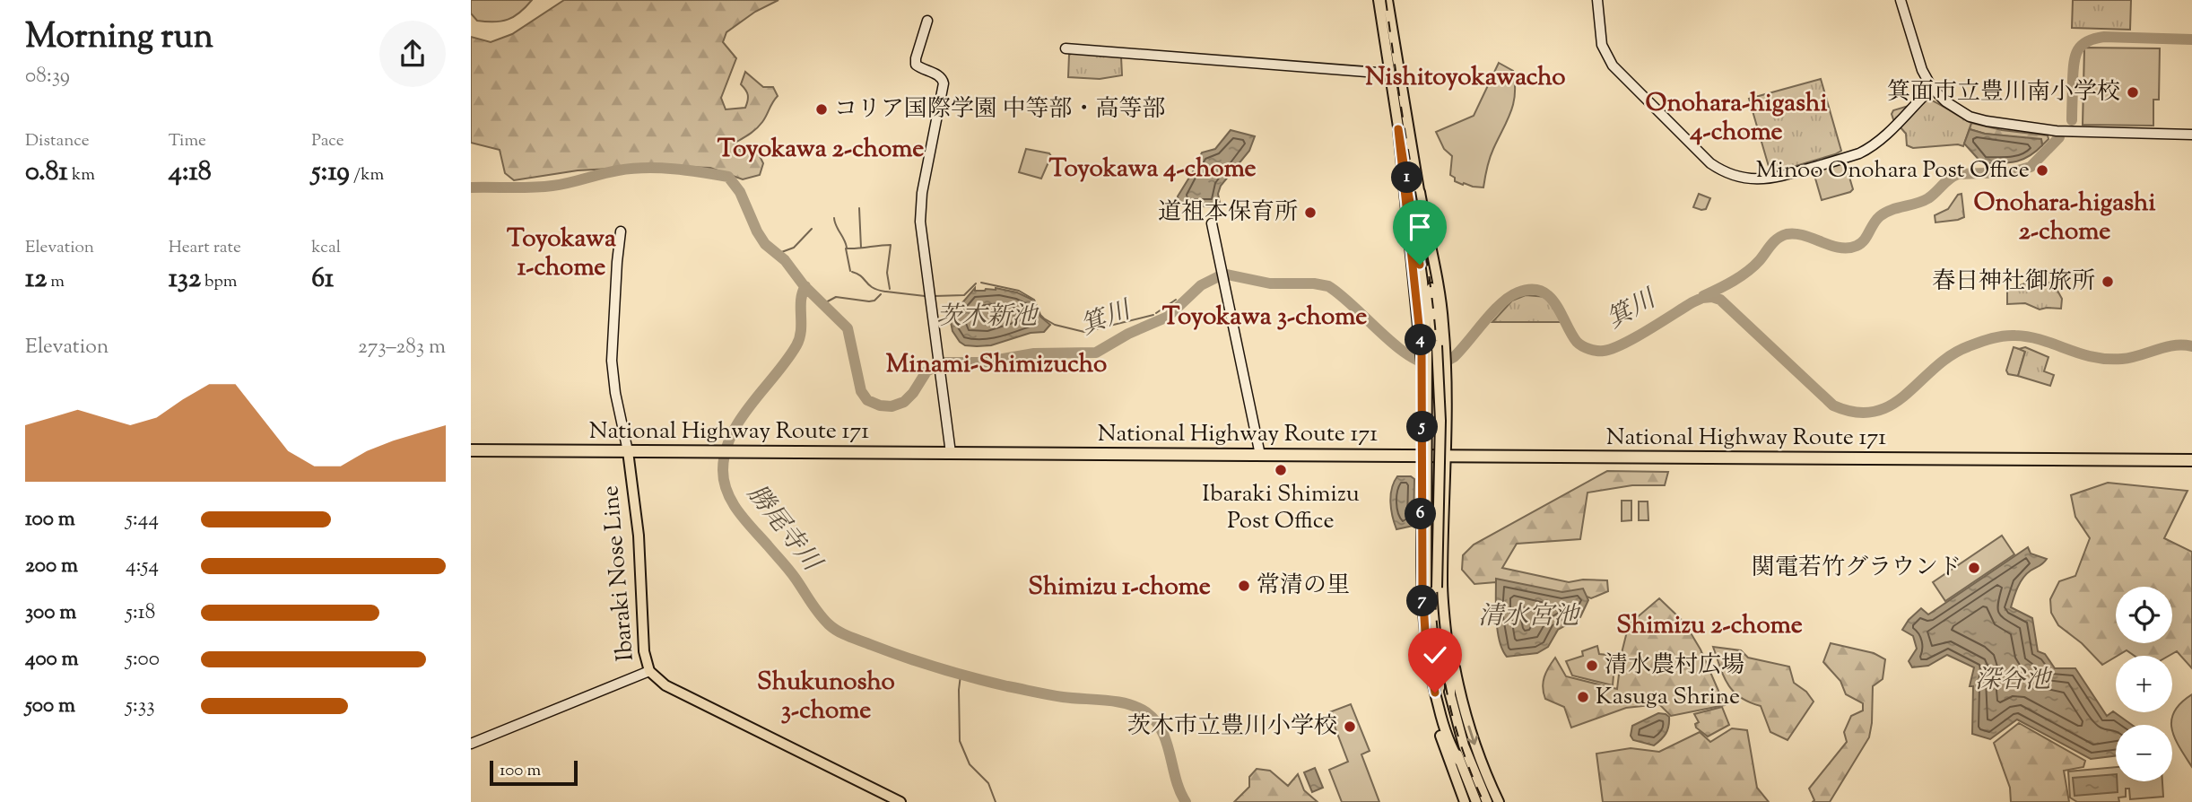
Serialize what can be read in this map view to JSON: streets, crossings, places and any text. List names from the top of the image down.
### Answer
{
  "streets": {
    "highway": ["National Highway Route 171"],
    "main road": ["Ibaraki Nose Line"]
  },
  "crossings": [
    ["National Highway Route 171", "Ibaraki Nose Line"]
  ],
  "districts": [
    "Nishitoyokawacho",
    "Onohara-higashi 4-chome",
    "Toyokawa 2-chome",
    "Toyokawa 4-chome",
    "Onohara-higashi 2-chome",
    "Toyokawa 1-chome",
    "Toyokawa 3-chome",
    "Minami-Shimizucho",
    "Shimizu 1-chome",
    "Shimizu 2-chome",
    "Shukunosho 3-chome"
  ],
  "water": [
    "箕川",
    "茨木新池",
    "勝尾寺川",
    "清水宮池",
    "深谷池"
  ],
  "places": [
    "箕面市立豊川南小学校",
    "コリア国際学園 中等部・高等部",
    "Minoo Onohara Post Office",
    "道祖本保育所",
    "春日神社御旅所",
    "Ibaraki Shimizu Post Office",
    "関電若竹グラウンド",
    "常清の里",
    "清水農村広場",
    "Kasuga Shrine",
    "茨木市立豊川小学校"
  ],
  "scale_bar": "100 m",
  "page": {
    "heading": ["Morning run", "08:39"],
    "stats": [
      ["Distance", "0.81 km"],
      ["Time", "4:18"],
      ["Pace", "5:19 /km"],
      ["Elevation", "12 m"],
      ["Heart rate", "132 bpm"],
      ["kcal", "61"]
    ],
    "pins": [
      "1",
      "4",
      "5",
      "6",
      "7"
    ],
    "chart": ["Elevation", "273–283 m"],
    "list": [
      {
        "name": "100 m",
        "note": "5:44"
      },
      {
        "name": "200 m",
        "note": "4:54"
      },
      {
        "name": "300 m",
        "note": "5:18"
      },
      {
        "name": "400 m",
        "note": "5:00"
      },
      {
        "name": "500 m",
        "note": "5:33"
      }
    ],
    "map_buttons": ["+", "−"],
    "scale": "100 m"
  }
}
